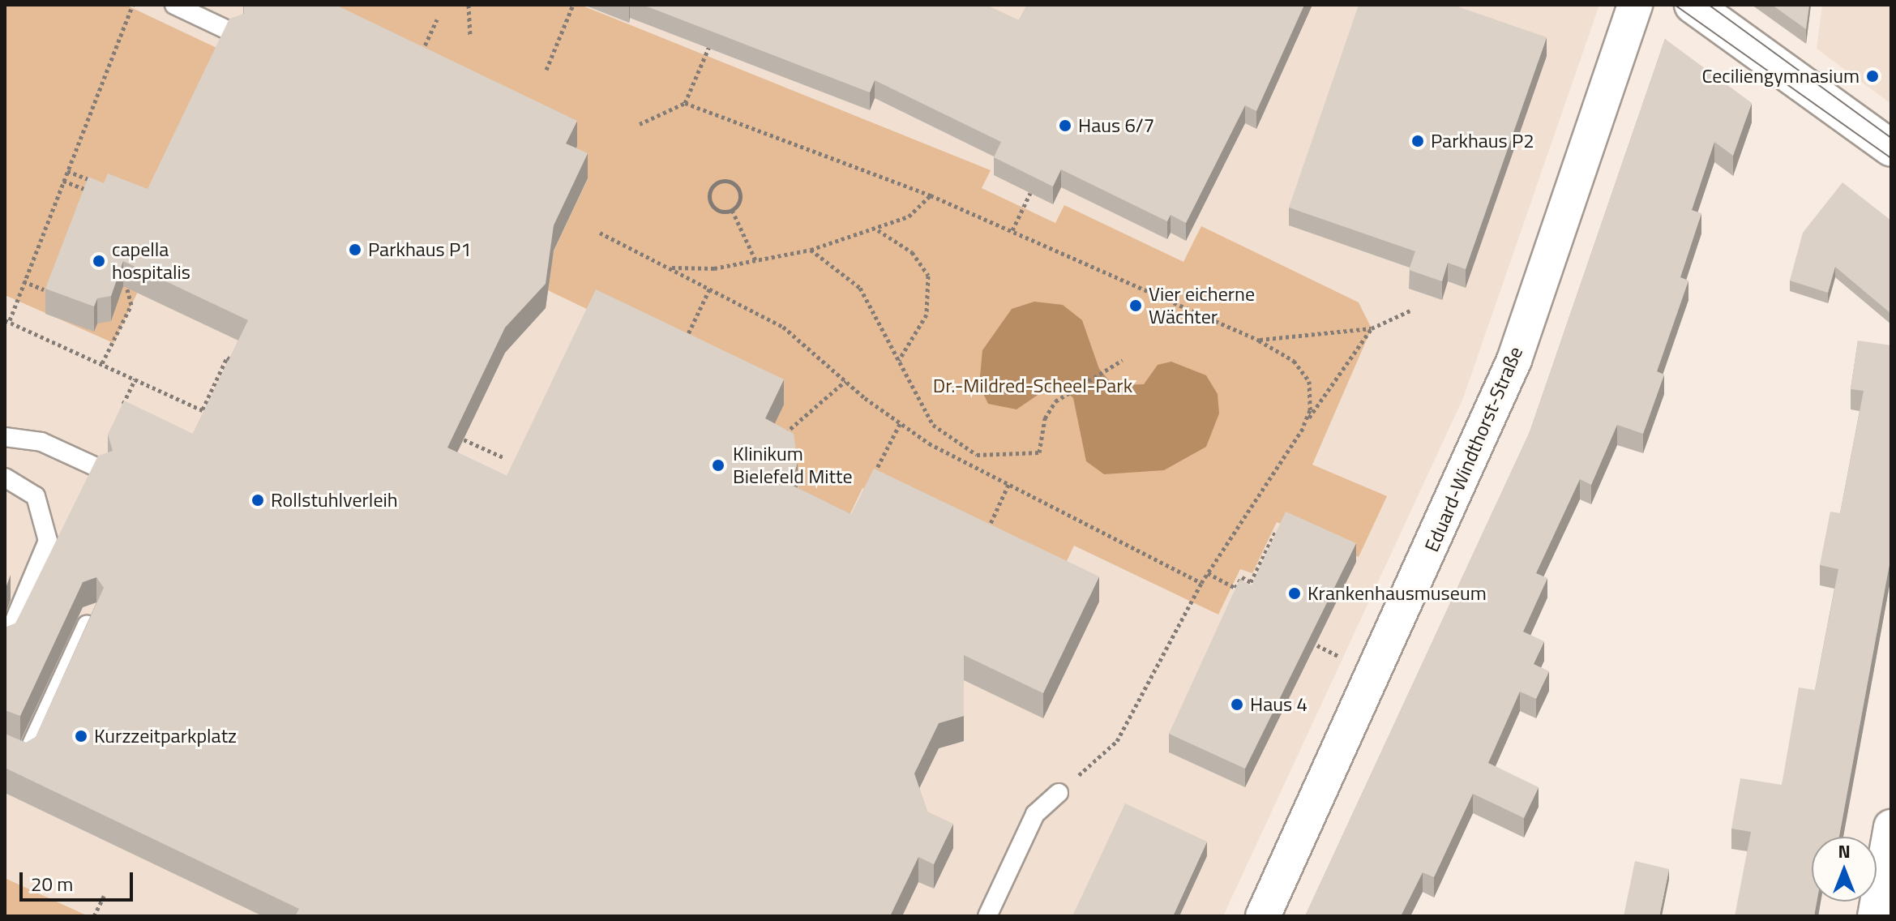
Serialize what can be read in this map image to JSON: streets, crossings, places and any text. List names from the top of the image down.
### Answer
{
  "streets": {
    "street": ["Eduard-Windthorst-Straße"]
  },
  "parks": ["Dr.-Mildred-Scheel-Park"],
  "places": [
    "Ceciliengymnasium",
    "Haus 6/7",
    "Parkhaus P2",
    "Parkhaus P1",
    "capella hospitalis",
    "Vier eicherne Wächter",
    "Klinikum Bielefeld Mitte",
    "Rollstuhlverleih",
    "Krankenhausmuseum",
    "Haus 4",
    "Kurzzeitparkplatz"
  ],
  "scale_bar": "20 m",
  "north": "top"
}
